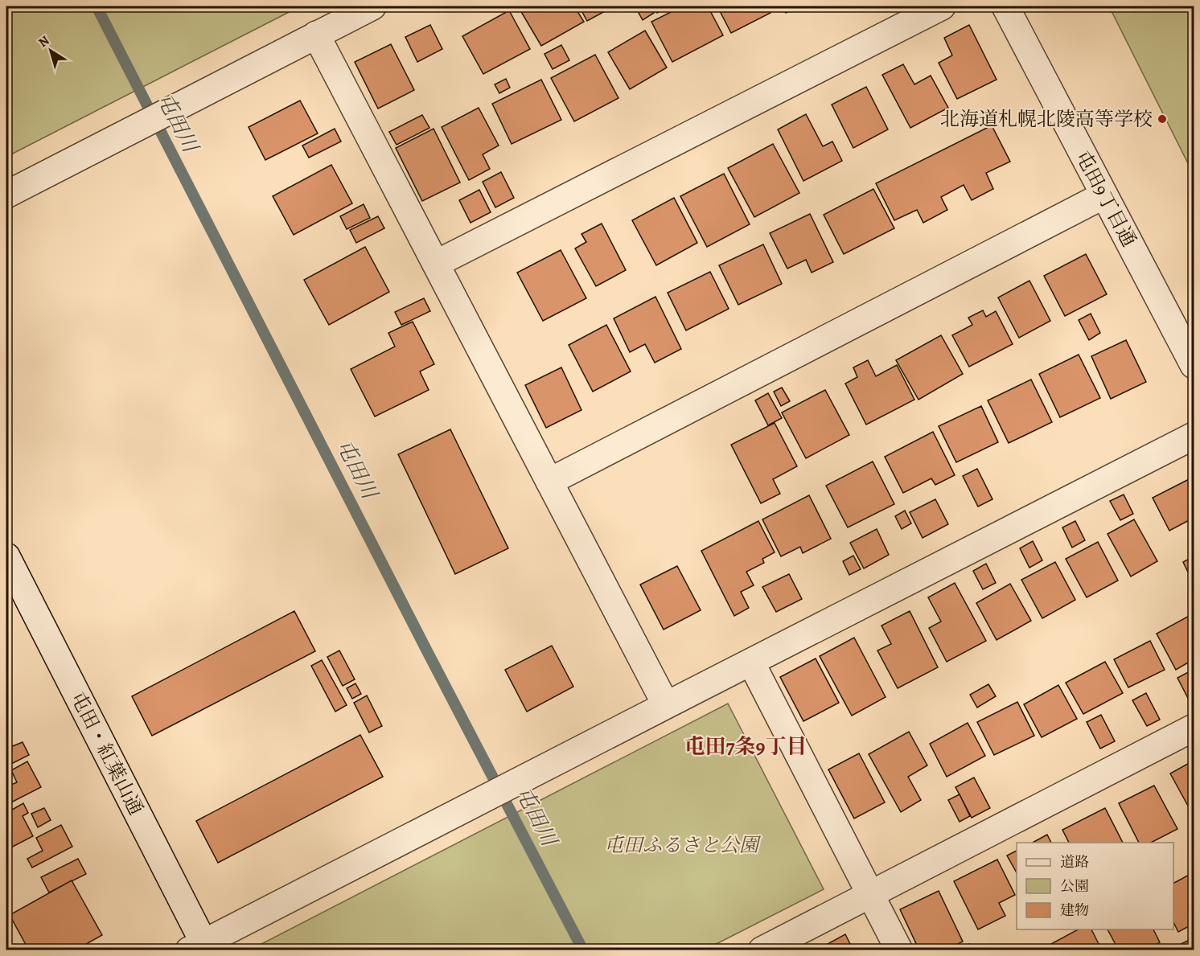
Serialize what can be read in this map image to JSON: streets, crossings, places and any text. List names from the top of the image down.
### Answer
{
  "streets": {
    "street": ["屯田9丁目通", "屯田・紅葉山通"]
  },
  "districts": ["屯田7条9丁目"],
  "water": ["屯田川"],
  "parks": ["屯田ふるさと公園"],
  "places": ["北海道札幌北陵高等学校"],
  "legend": ["道路", "公園", "建物"],
  "north": "top left"
}
